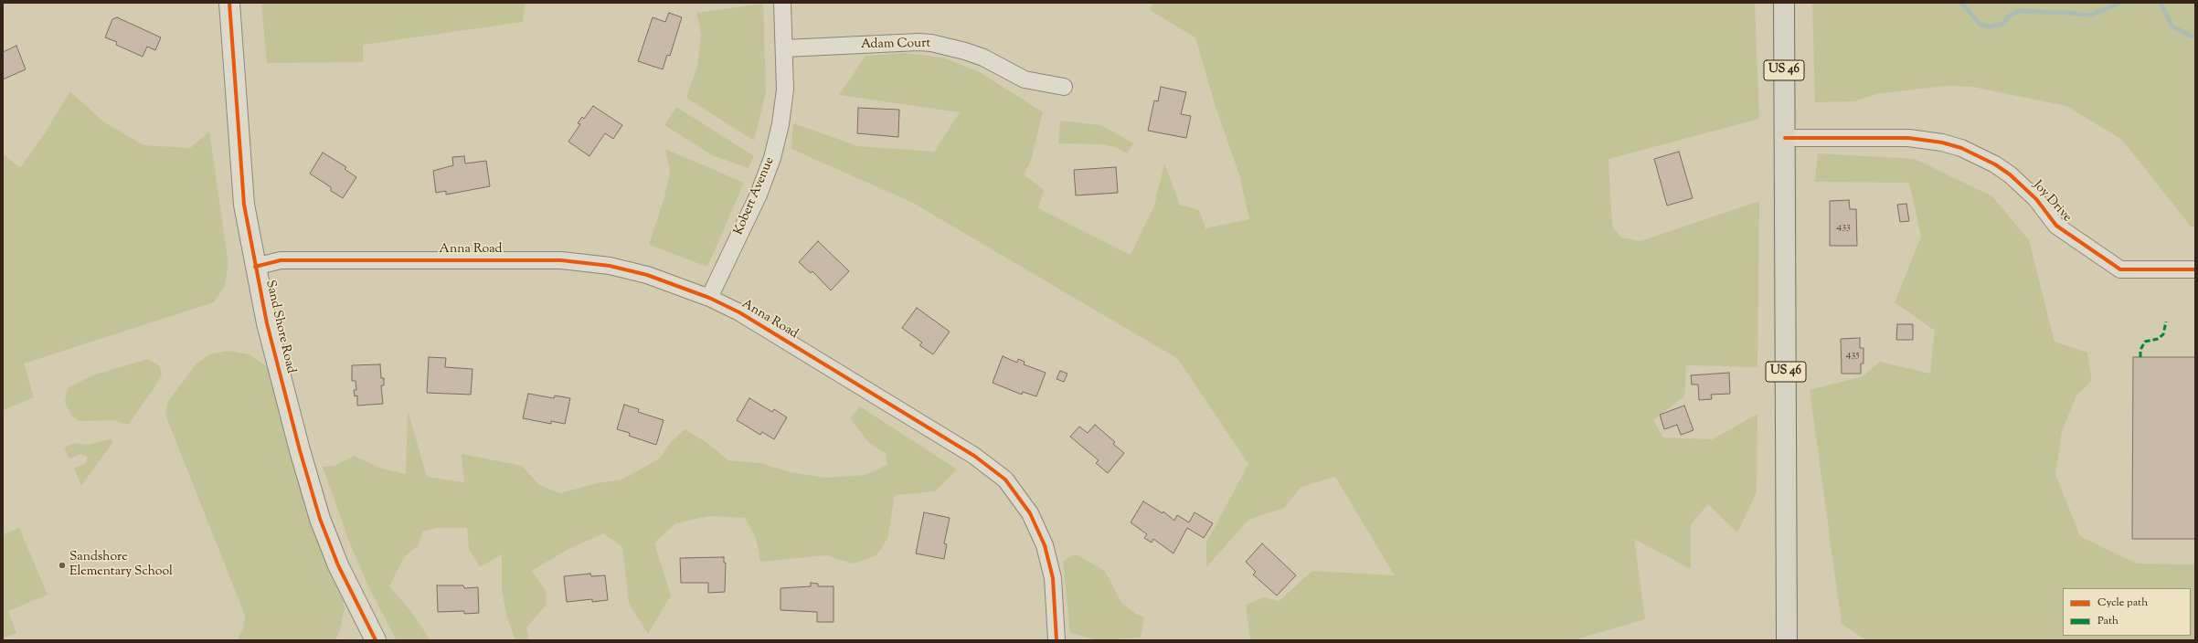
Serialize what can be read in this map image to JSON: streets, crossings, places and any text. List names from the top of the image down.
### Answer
{
  "streets": {
    "main road": ["US 46"],
    "street": [
      "Adam Court",
      "Kobert Avenue",
      "Joy Drive",
      "Anna Road",
      "Sand Shore Road"
    ]
  },
  "crossings": [
    ["Adam Court", "Kobert Avenue"],
    ["US 46", "Joy Drive"],
    ["Kobert Avenue", "Anna Road"],
    ["Anna Road", "Sand Shore Road"]
  ],
  "places": ["Sandshore Elementary School"],
  "house_numbers": ["433", "435"],
  "legend": ["Cycle path", "Path"]
}
